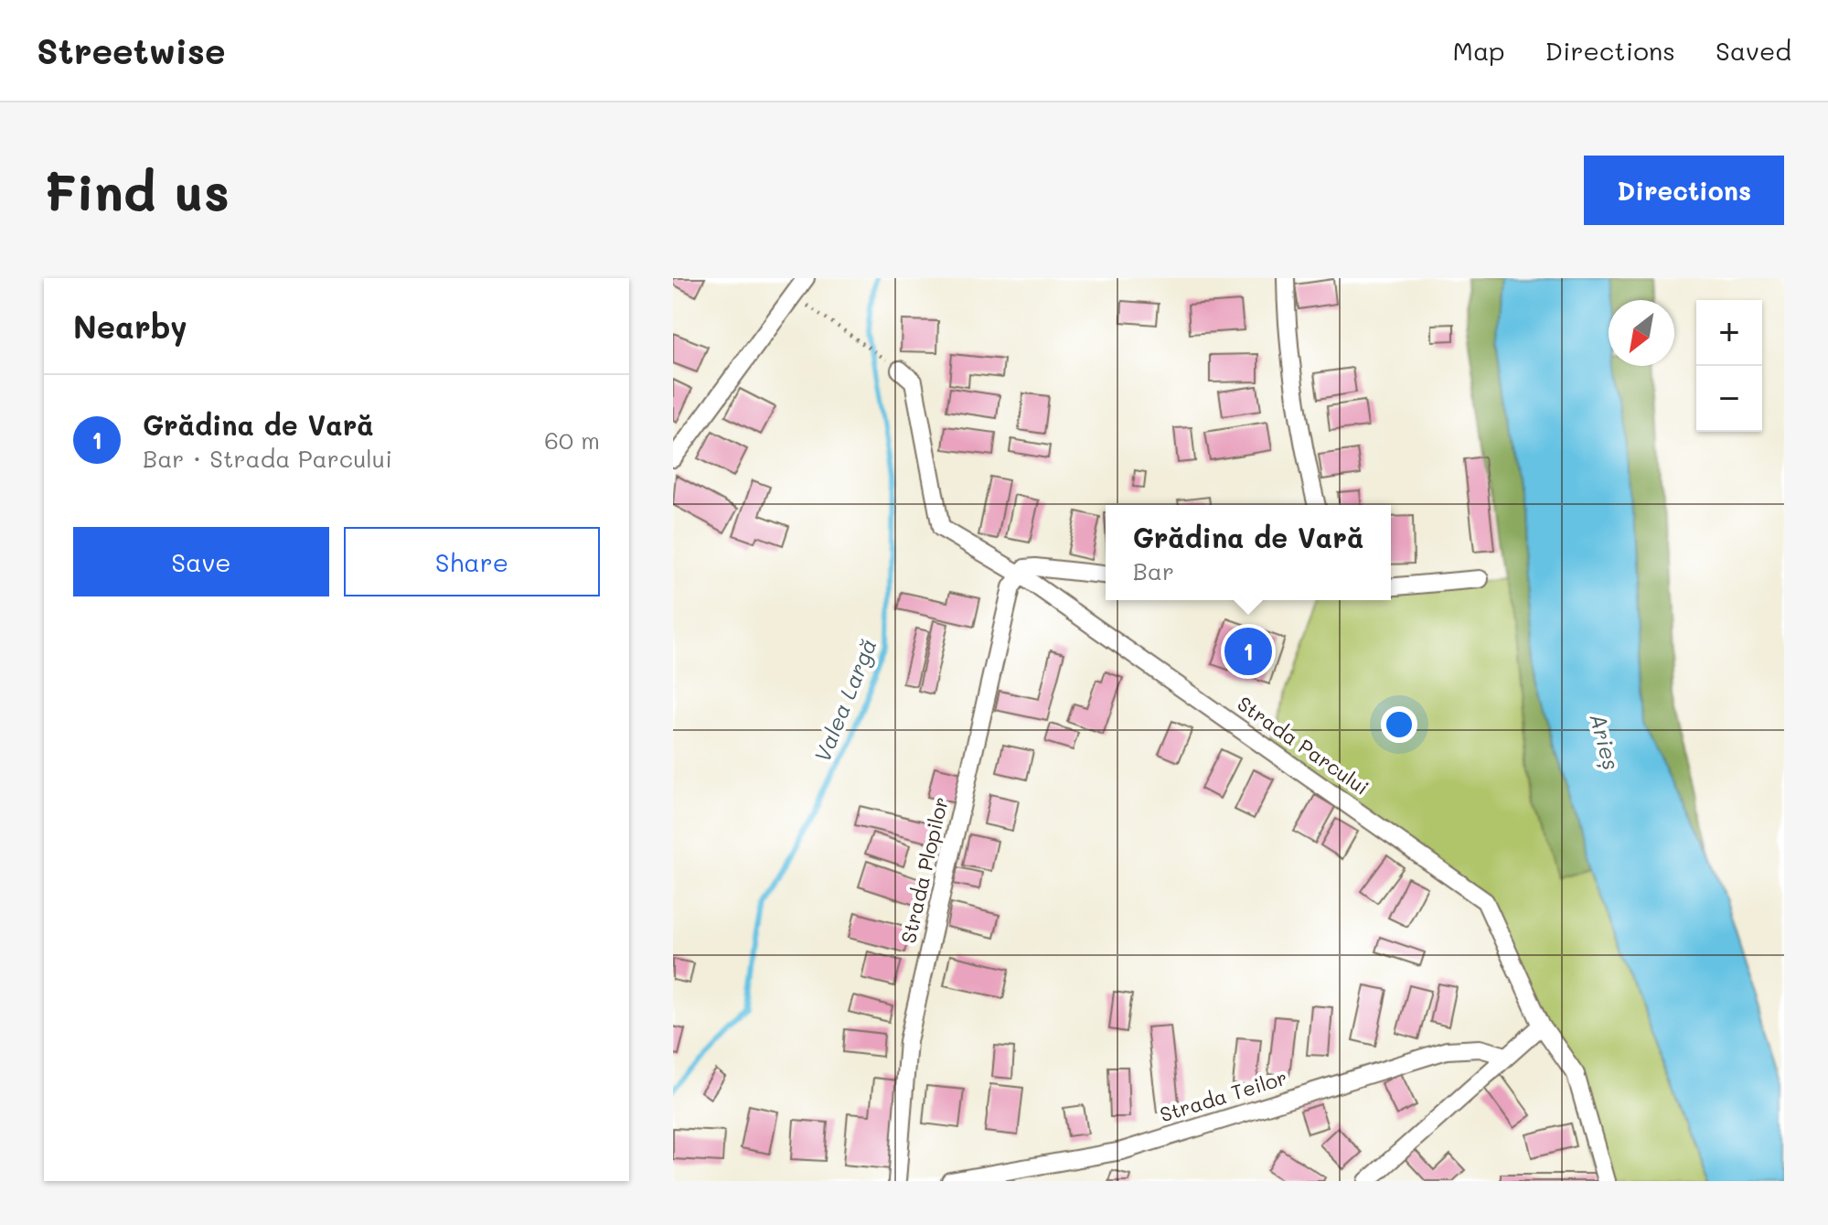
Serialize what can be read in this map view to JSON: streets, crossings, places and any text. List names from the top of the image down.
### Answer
{
  "streets": {
    "street": ["Strada Parcului", "Strada Plopilor", "Strada Teilor"]
  },
  "crossings": [
    ["Strada Parcului", "Strada Plopilor"]
  ],
  "water": ["Valea Largă", "Arieș"],
  "north": "bottom left",
  "page": {
    "header": "Streetwise",
    "nav": ["Map", "Directions", "Saved"],
    "buttons": [
      "Directions",
      ["Save", "Share"]
    ],
    "title": "Find us",
    "heading": "Nearby",
    "map_buttons": ["+", "−"],
    "list": [
      {
        "mark": "1",
        "name": "Grădina de Vară",
        "note": "Bar · Strada Parcului",
        "value": "60 m"
      }
    ],
    "popup": ["Grădina de Vară", "Bar"],
    "pins": "1"
  }
}
